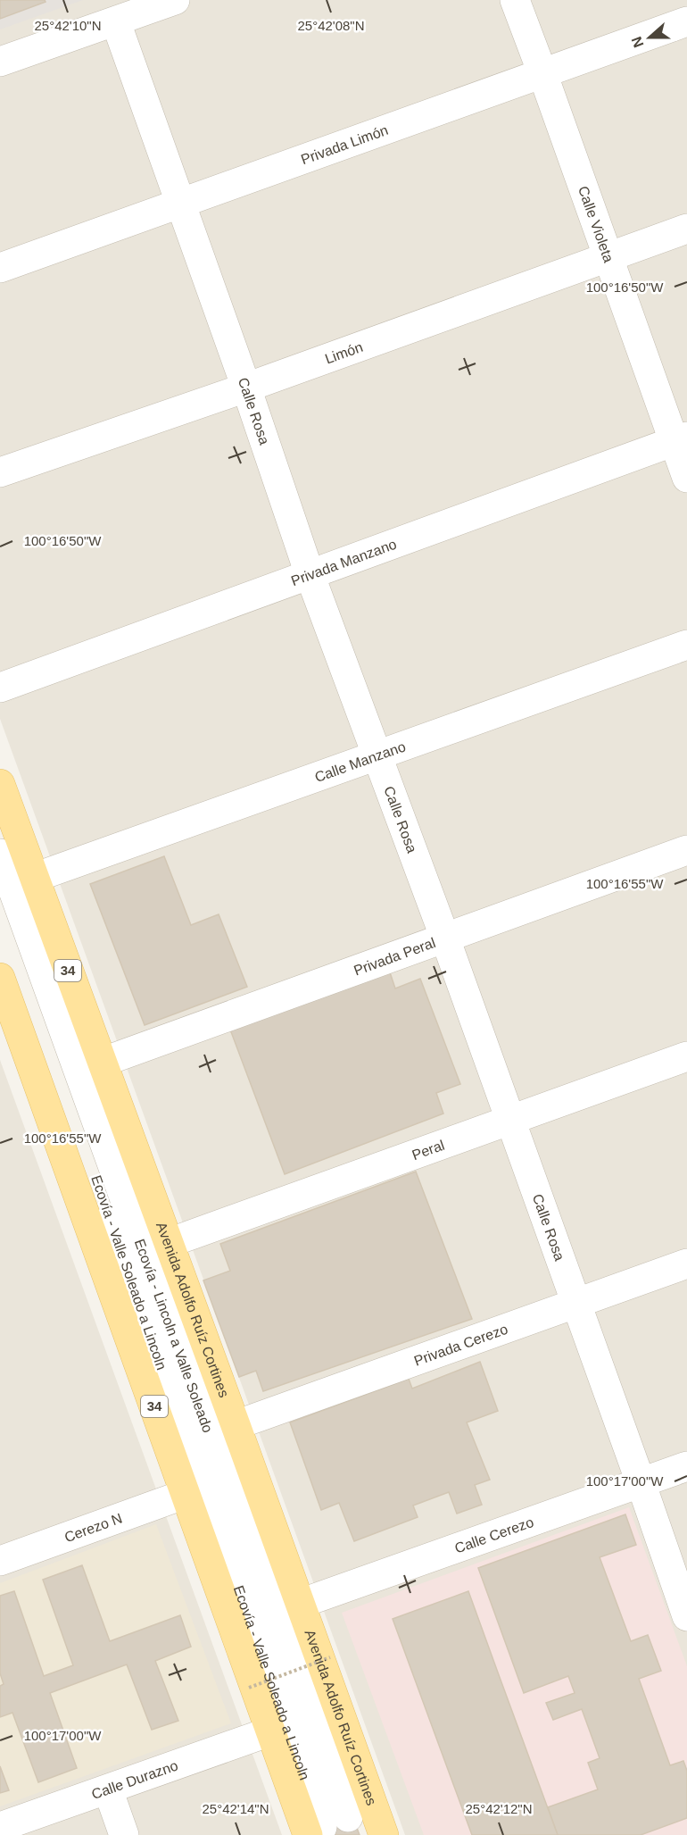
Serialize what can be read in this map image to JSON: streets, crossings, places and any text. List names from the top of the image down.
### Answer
{
  "streets": {
    "main road": ["34", "Avenida Adolfo Ruíz Cortines"],
    "street": [
      "Privada Limón",
      "Calle Violeta",
      "Limón",
      "Calle Rosa",
      "Privada Manzano",
      "Calle Manzano",
      "Privada Peral",
      "Peral",
      "Ecovía - Valle Soleado a Lincoln",
      "Ecovía - Lincoln a Valle Soleado",
      "Privada Cerezo",
      "Cerezo N",
      "Calle Cerezo",
      "Calle Durazno"
    ]
  },
  "crossings": [
    ["Privada Limón", "Calle Violeta"],
    ["Privada Limón", "Calle Rosa"],
    ["Calle Violeta", "Limón"],
    ["Calle Violeta", "Privada Manzano"],
    ["Limón", "Calle Rosa"],
    ["Calle Rosa", "Privada Manzano"],
    ["Calle Rosa", "Calle Manzano"],
    ["Calle Rosa", "Privada Peral"],
    ["Calle Rosa", "Peral"],
    ["Calle Rosa", "Privada Cerezo"],
    ["Calle Rosa", "Calle Cerezo"],
    ["Calle Manzano", "Avenida Adolfo Ruíz Cortines"],
    ["Privada Peral", "Avenida Adolfo Ruíz Cortines"],
    ["34", "Ecovía - Valle Soleado a Lincoln"],
    ["34", "Ecovía - Lincoln a Valle Soleado"],
    ["34", "Cerezo N"],
    ["34", "Calle Durazno"],
    ["Peral", "Avenida Adolfo Ruíz Cortines"],
    ["Ecovía - Valle Soleado a Lincoln", "Ecovía - Lincoln a Valle Soleado"],
    ["Avenida Adolfo Ruíz Cortines", "Privada Cerezo"],
    ["Avenida Adolfo Ruíz Cortines", "Calle Cerezo"]
  ],
  "north": "left",
  "coordinates": [
    "25°42'10\"N",
    "25°42'08\"N",
    "100°16'50\"W",
    "100°16'55\"W",
    "100°17'00\"W",
    "25°42'14\"N",
    "25°42'12\"N"
  ]
}
